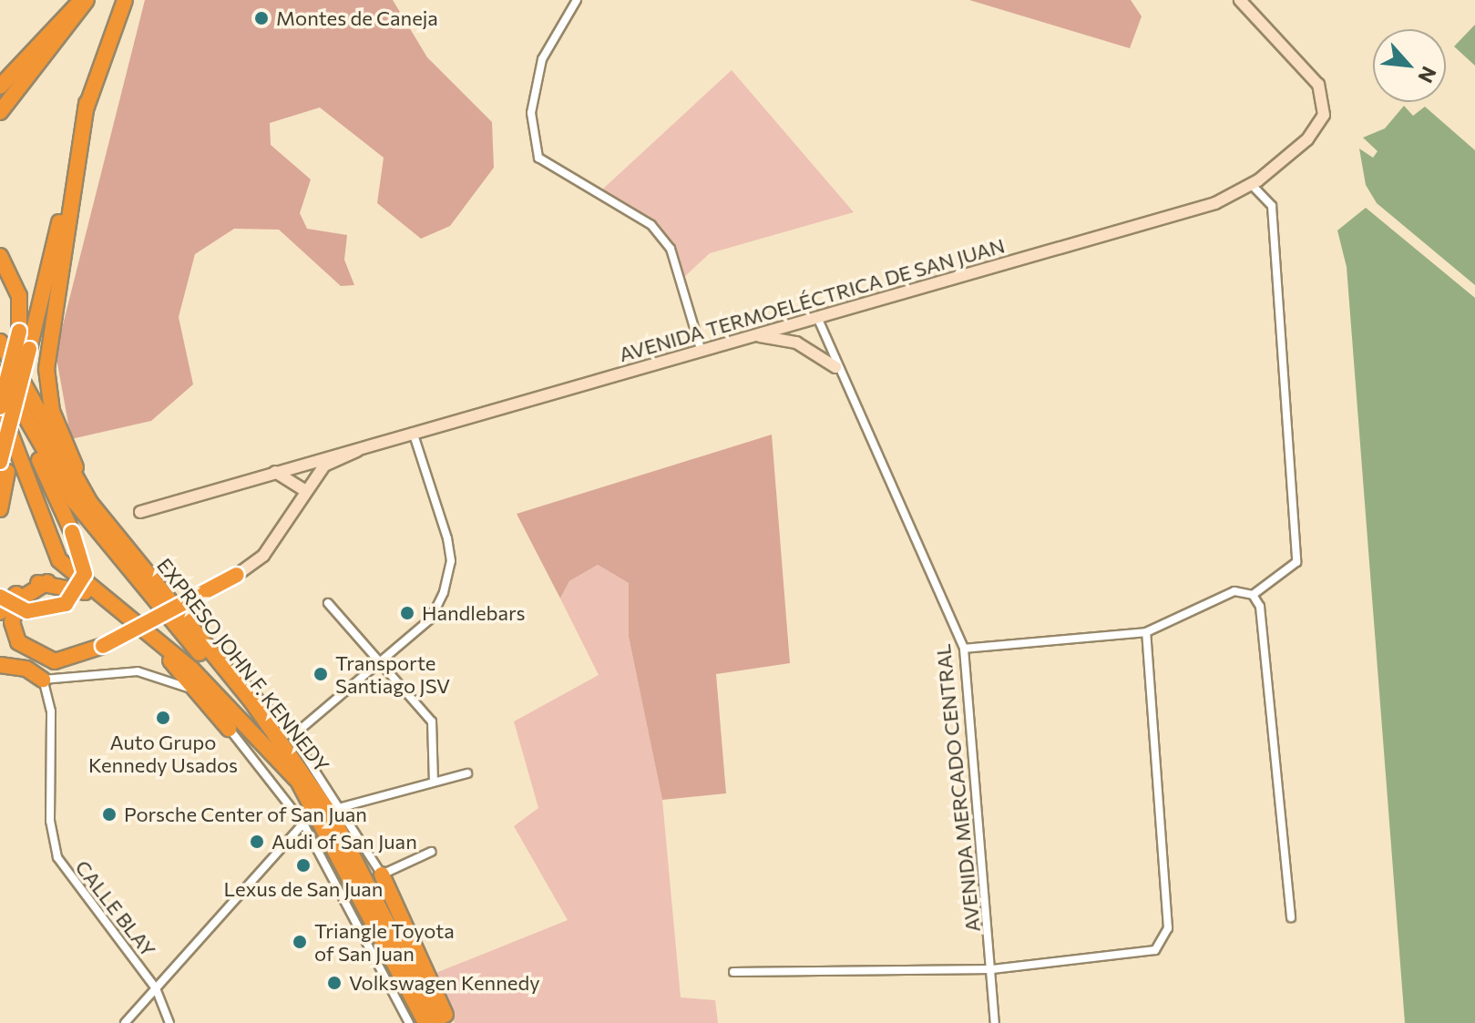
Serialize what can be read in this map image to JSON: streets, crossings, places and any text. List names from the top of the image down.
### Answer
{
  "streets": {
    "highway": ["EXPRESO JOHN F. KENNEDY"],
    "street": ["AVENIDA TERMOELÉCTRICA DE SAN JUAN", "AVENIDA MERCADO CENTRAL", "CALLE BLAY"]
  },
  "crossings": [
    ["AVENIDA TERMOELÉCTRICA DE SAN JUAN", "AVENIDA MERCADO CENTRAL"]
  ],
  "places": [
    "Montes de Caneja",
    "Handlebars",
    "Transporte Santiago JSV",
    "Auto Grupo Kennedy Usados",
    "Porsche Center of San Juan",
    "Audi of San Juan",
    "Lexus de San Juan",
    "Triangle Toyota of San Juan",
    "Volkswagen Kennedy"
  ],
  "north": "bottom right"
}
